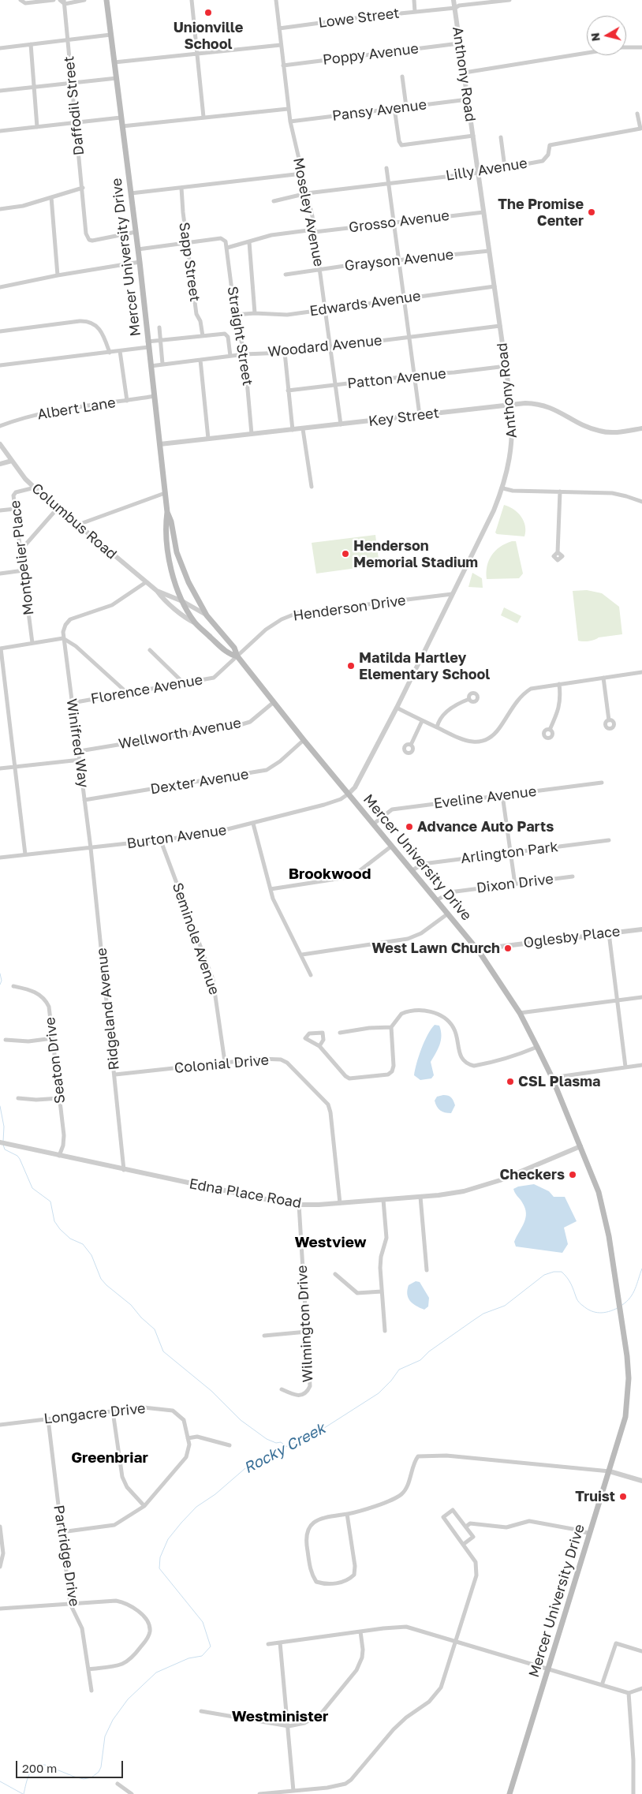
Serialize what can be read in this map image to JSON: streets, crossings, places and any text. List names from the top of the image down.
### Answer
{
  "streets": {
    "main road": ["Mercer University Drive"],
    "street": [
      "Lowe Street",
      "Poppy Avenue",
      "Anthony Road",
      "Daffodil Street",
      "Pansy Avenue",
      "Lilly Avenue",
      "Moseley Avenue",
      "Grosso Avenue",
      "Grayson Avenue",
      "Sapp Street",
      "Edwards Avenue",
      "Straight Street",
      "Woodard Avenue",
      "Patton Avenue",
      "Albert Lane",
      "Key Street",
      "Columbus Road",
      "Montpelier Place",
      "Henderson Drive",
      "Florence Avenue",
      "Wellworth Avenue",
      "Winifred Way",
      "Dexter Avenue",
      "Eveline Avenue",
      "Burton Avenue",
      "Arlington Park",
      "Dixon Drive",
      "Oglesby Place",
      "Seminole Avenue",
      "Ridgeland Avenue",
      "Seaton Drive",
      "Colonial Drive",
      "Edna Place Road",
      "Wilmington Drive",
      "Longacre Drive",
      "Partridge Drive"
    ]
  },
  "crossings": [
    ["Lowe Street", "Anthony Road"],
    ["Lowe Street", "Moseley Avenue"],
    ["Poppy Avenue", "Anthony Road"],
    ["Poppy Avenue", "Moseley Avenue"],
    ["Anthony Road", "Pansy Avenue"],
    ["Anthony Road", "Lilly Avenue"],
    ["Anthony Road", "Grosso Avenue"],
    ["Anthony Road", "Mercer University Drive"],
    ["Anthony Road", "Grayson Avenue"],
    ["Anthony Road", "Edwards Avenue"],
    ["Anthony Road", "Woodard Avenue"],
    ["Anthony Road", "Patton Avenue"],
    ["Anthony Road", "Key Street"],
    ["Anthony Road", "Henderson Drive"],
    ["Anthony Road", "Burton Avenue"],
    ["Daffodil Street", "Mercer University Drive"],
    ["Pansy Avenue", "Moseley Avenue"],
    ["Lilly Avenue", "Moseley Avenue"],
    ["Moseley Avenue", "Grosso Avenue"],
    ["Moseley Avenue", "Grayson Avenue"],
    ["Moseley Avenue", "Edwards Avenue"],
    ["Moseley Avenue", "Woodard Avenue"],
    ["Moseley Avenue", "Patton Avenue"],
    ["Moseley Avenue", "Key Street"],
    ["Grosso Avenue", "Straight Street"],
    ["Mercer University Drive", "Woodard Avenue"],
    ["Mercer University Drive", "Albert Lane"],
    ["Mercer University Drive", "Key Street"],
    ["Mercer University Drive", "Columbus Road"],
    ["Mercer University Drive", "Henderson Drive"],
    ["Mercer University Drive", "Florence Avenue"],
    ["Mercer University Drive", "Wellworth Avenue"],
    ["Mercer University Drive", "Dexter Avenue"],
    ["Mercer University Drive", "Eveline Avenue"],
    ["Mercer University Drive", "Burton Avenue"],
    ["Mercer University Drive", "Arlington Park"],
    ["Mercer University Drive", "Dixon Drive"],
    ["Mercer University Drive", "Oglesby Place"],
    ["Mercer University Drive", "Edna Place Road"],
    ["Sapp Street", "Straight Street"],
    ["Edwards Avenue", "Straight Street"],
    ["Straight Street", "Woodard Avenue"],
    ["Straight Street", "Key Street"],
    ["Columbus Road", "Montpelier Place"],
    ["Henderson Drive", "Florence Avenue"],
    ["Florence Avenue", "Winifred Way"],
    ["Wellworth Avenue", "Winifred Way"],
    ["Winifred Way", "Dexter Avenue"],
    ["Winifred Way", "Burton Avenue"],
    ["Winifred Way", "Ridgeland Avenue"],
    ["Burton Avenue", "Seminole Avenue"],
    ["Burton Avenue", "Ridgeland Avenue"],
    ["Seminole Avenue", "Colonial Drive"],
    ["Ridgeland Avenue", "Colonial Drive"],
    ["Ridgeland Avenue", "Edna Place Road"],
    ["Seaton Drive", "Edna Place Road"],
    ["Colonial Drive", "Edna Place Road"],
    ["Edna Place Road", "Wilmington Drive"],
    ["Longacre Drive", "Partridge Drive"]
  ],
  "districts": [
    "Brookwood",
    "Westview",
    "Greenbriar",
    "Westminister"
  ],
  "water": ["Rocky Creek"],
  "places": [
    "Unionville School",
    "The Promise Center",
    "Henderson Memorial Stadium",
    "Matilda Hartley Elementary School",
    "Advance Auto Parts",
    "West Lawn Church",
    "CSL Plasma",
    "Checkers",
    "Truist"
  ],
  "scale_bar": "200 m",
  "north": "left"
}
